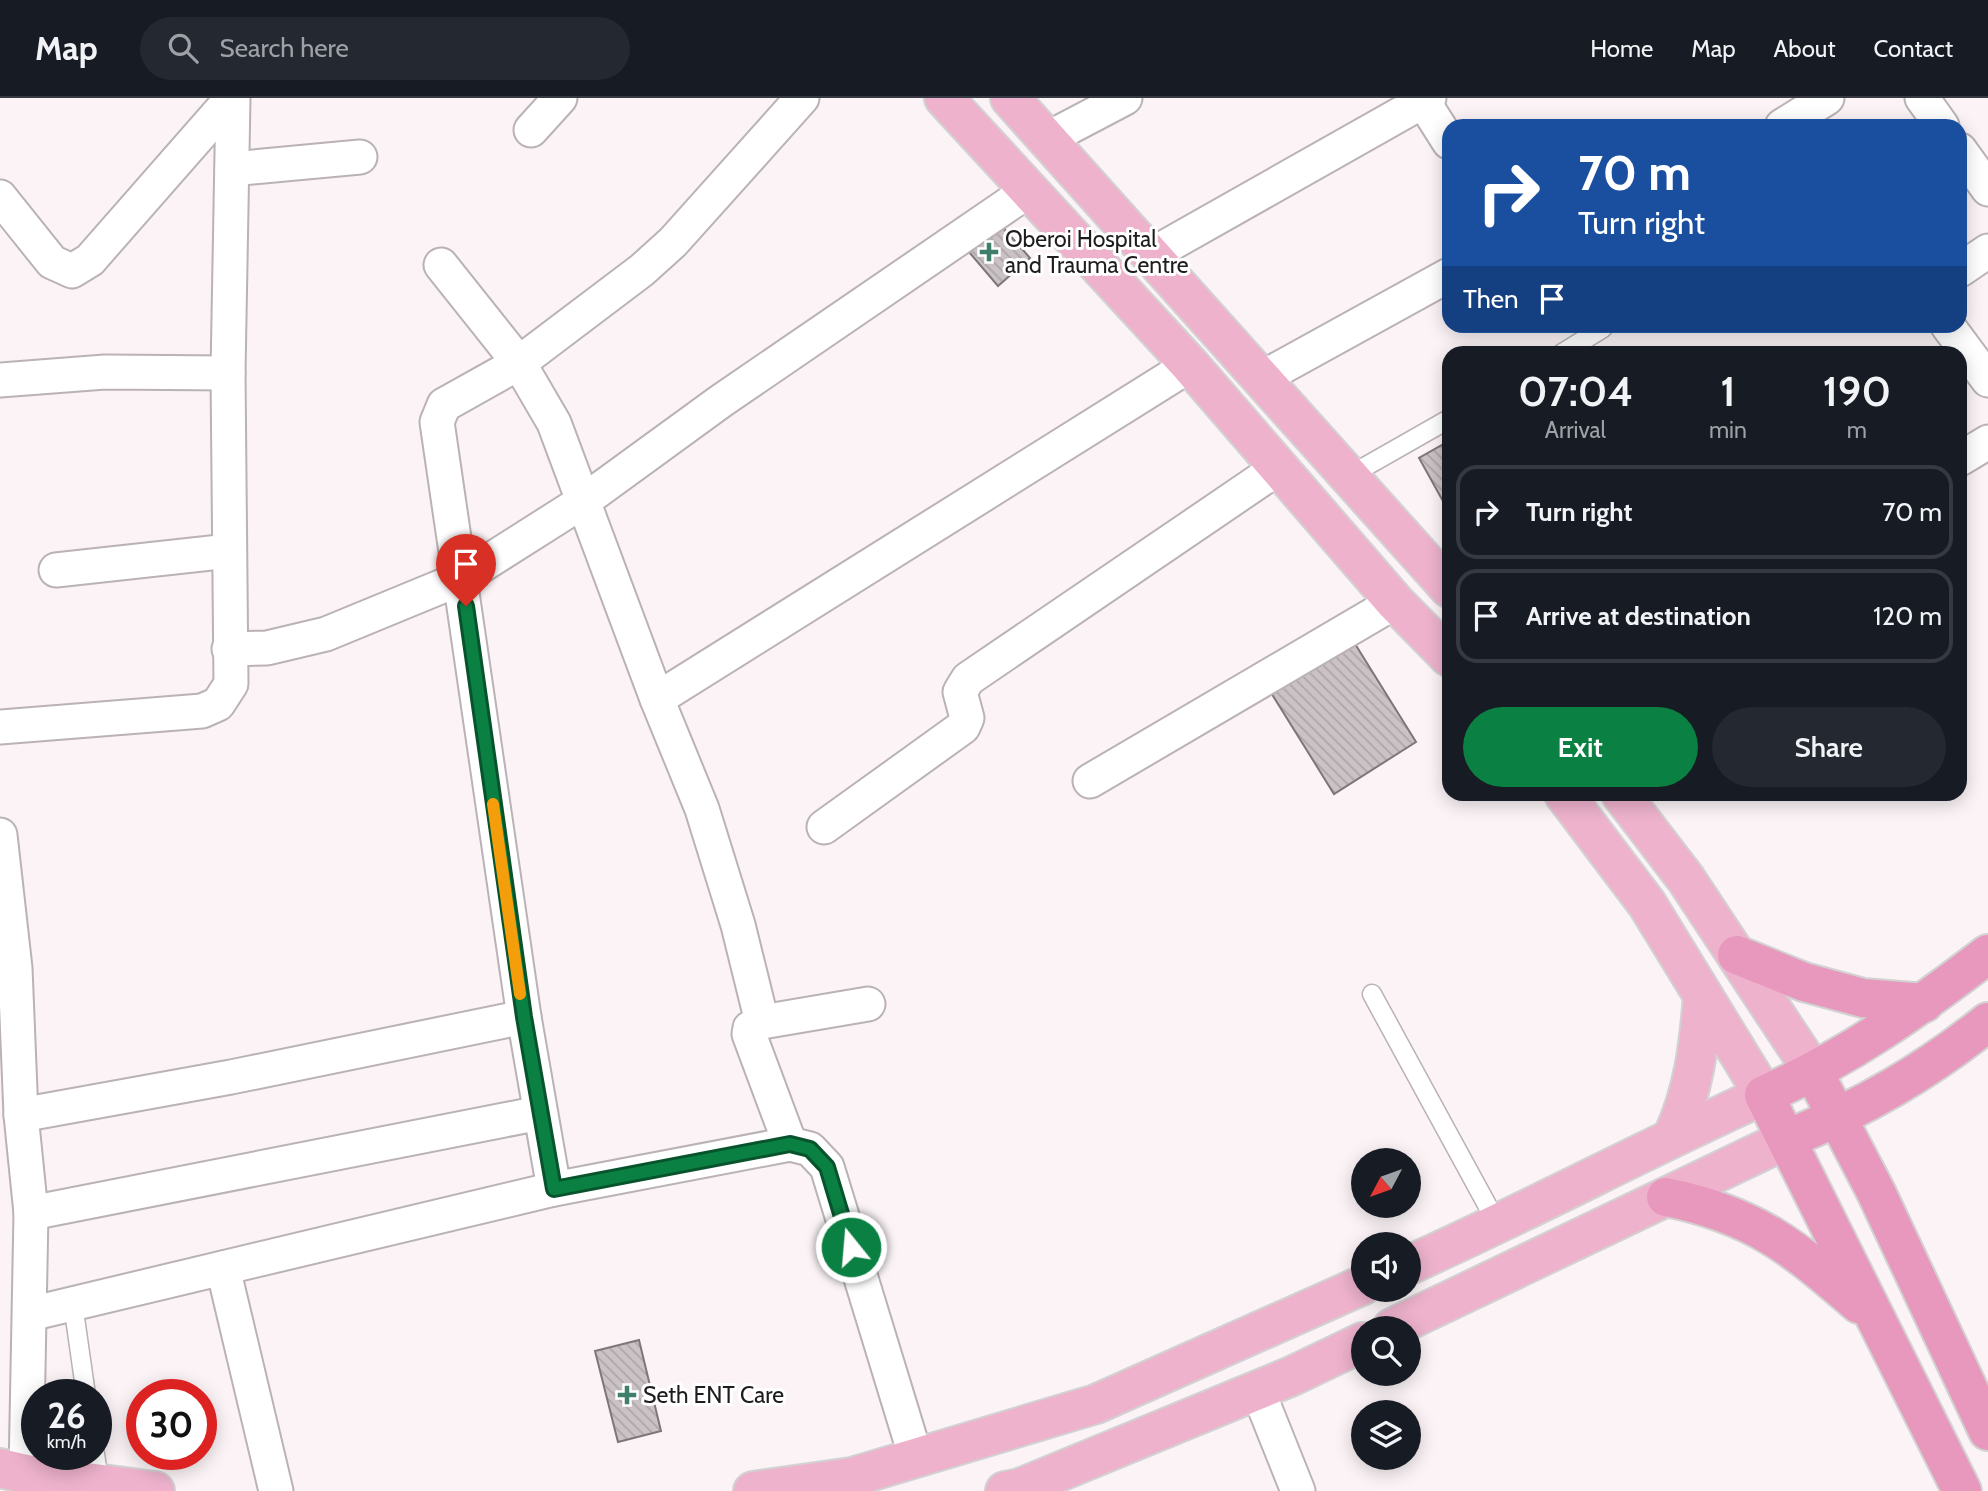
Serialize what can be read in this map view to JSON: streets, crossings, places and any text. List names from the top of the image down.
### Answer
{
  "places": {
    "health": ["Oberoi Hospital and Trauma Centre", "Seth ENT Care"]
  },
  "north": "bottom left",
  "page": {
    "header": "Map",
    "search": "Search here",
    "nav": [
      "Home",
      "Map",
      "About",
      "Contact"
    ],
    "turn": ["70 m", "Turn right"],
    "then": "Then",
    "eta": [
      "07:04",
      "Arrival",
      "1",
      "min",
      "190",
      "m"
    ],
    "list": [
      {
        "name": "Turn right",
        "value": "70 m"
      },
      {
        "name": "Arrive at destination",
        "value": "120 m"
      }
    ],
    "buttons": ["Exit", "Share"],
    "speed": "26 km/h",
    "limit": "30"
  }
}
